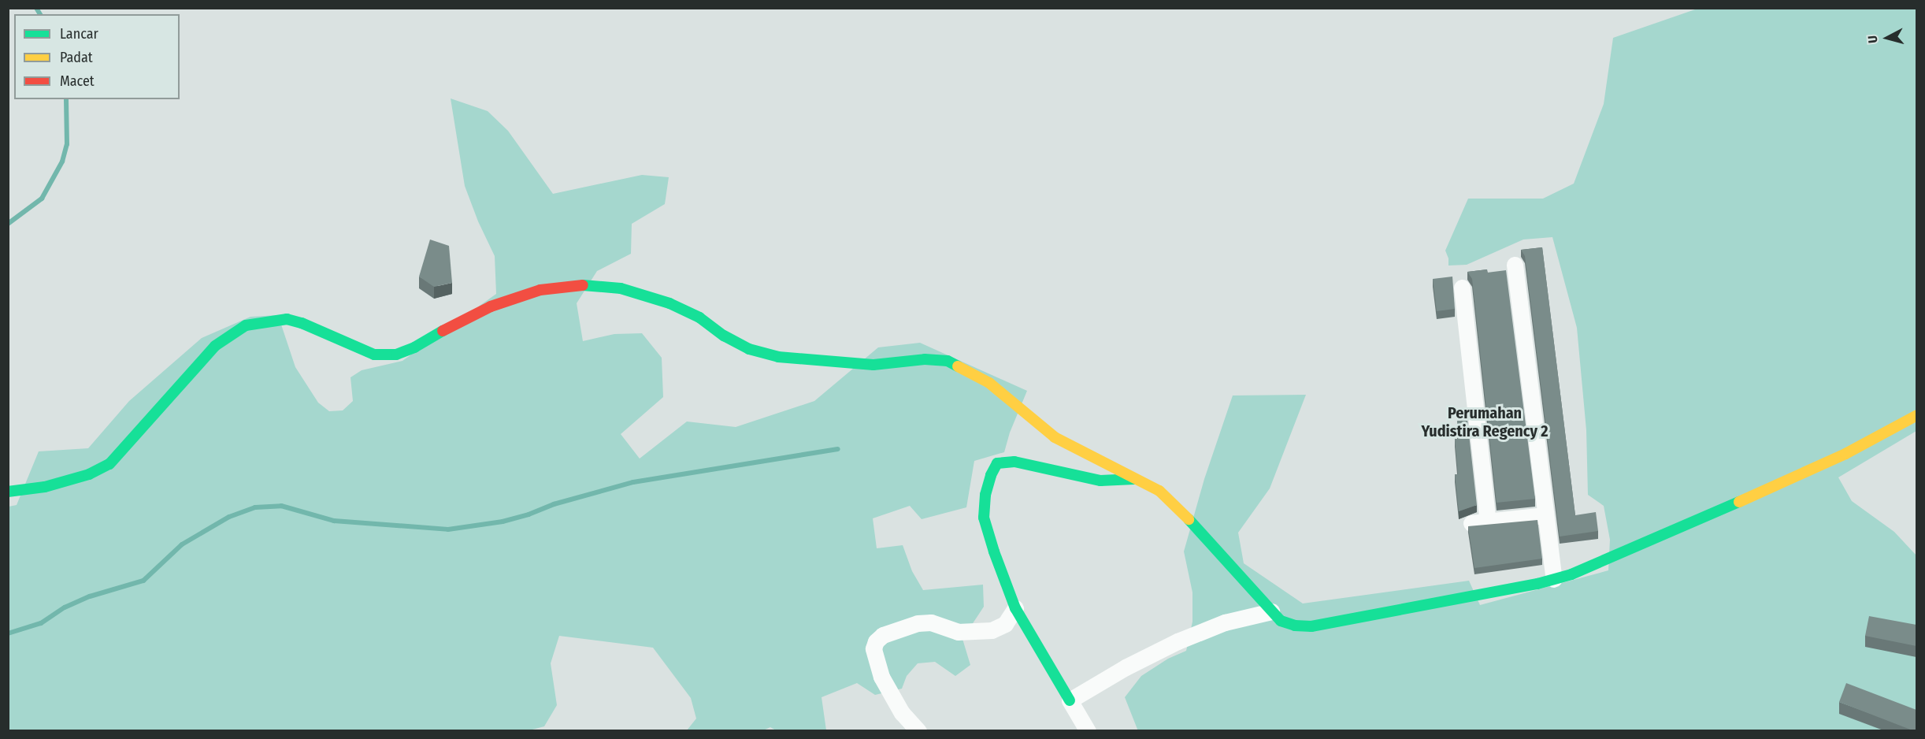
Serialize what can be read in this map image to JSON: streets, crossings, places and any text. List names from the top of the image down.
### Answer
{
  "districts": ["Perumahan Yudistira Regency 2"],
  "legend": ["Lancar", "Padat", "Macet"],
  "north": "left"
}
